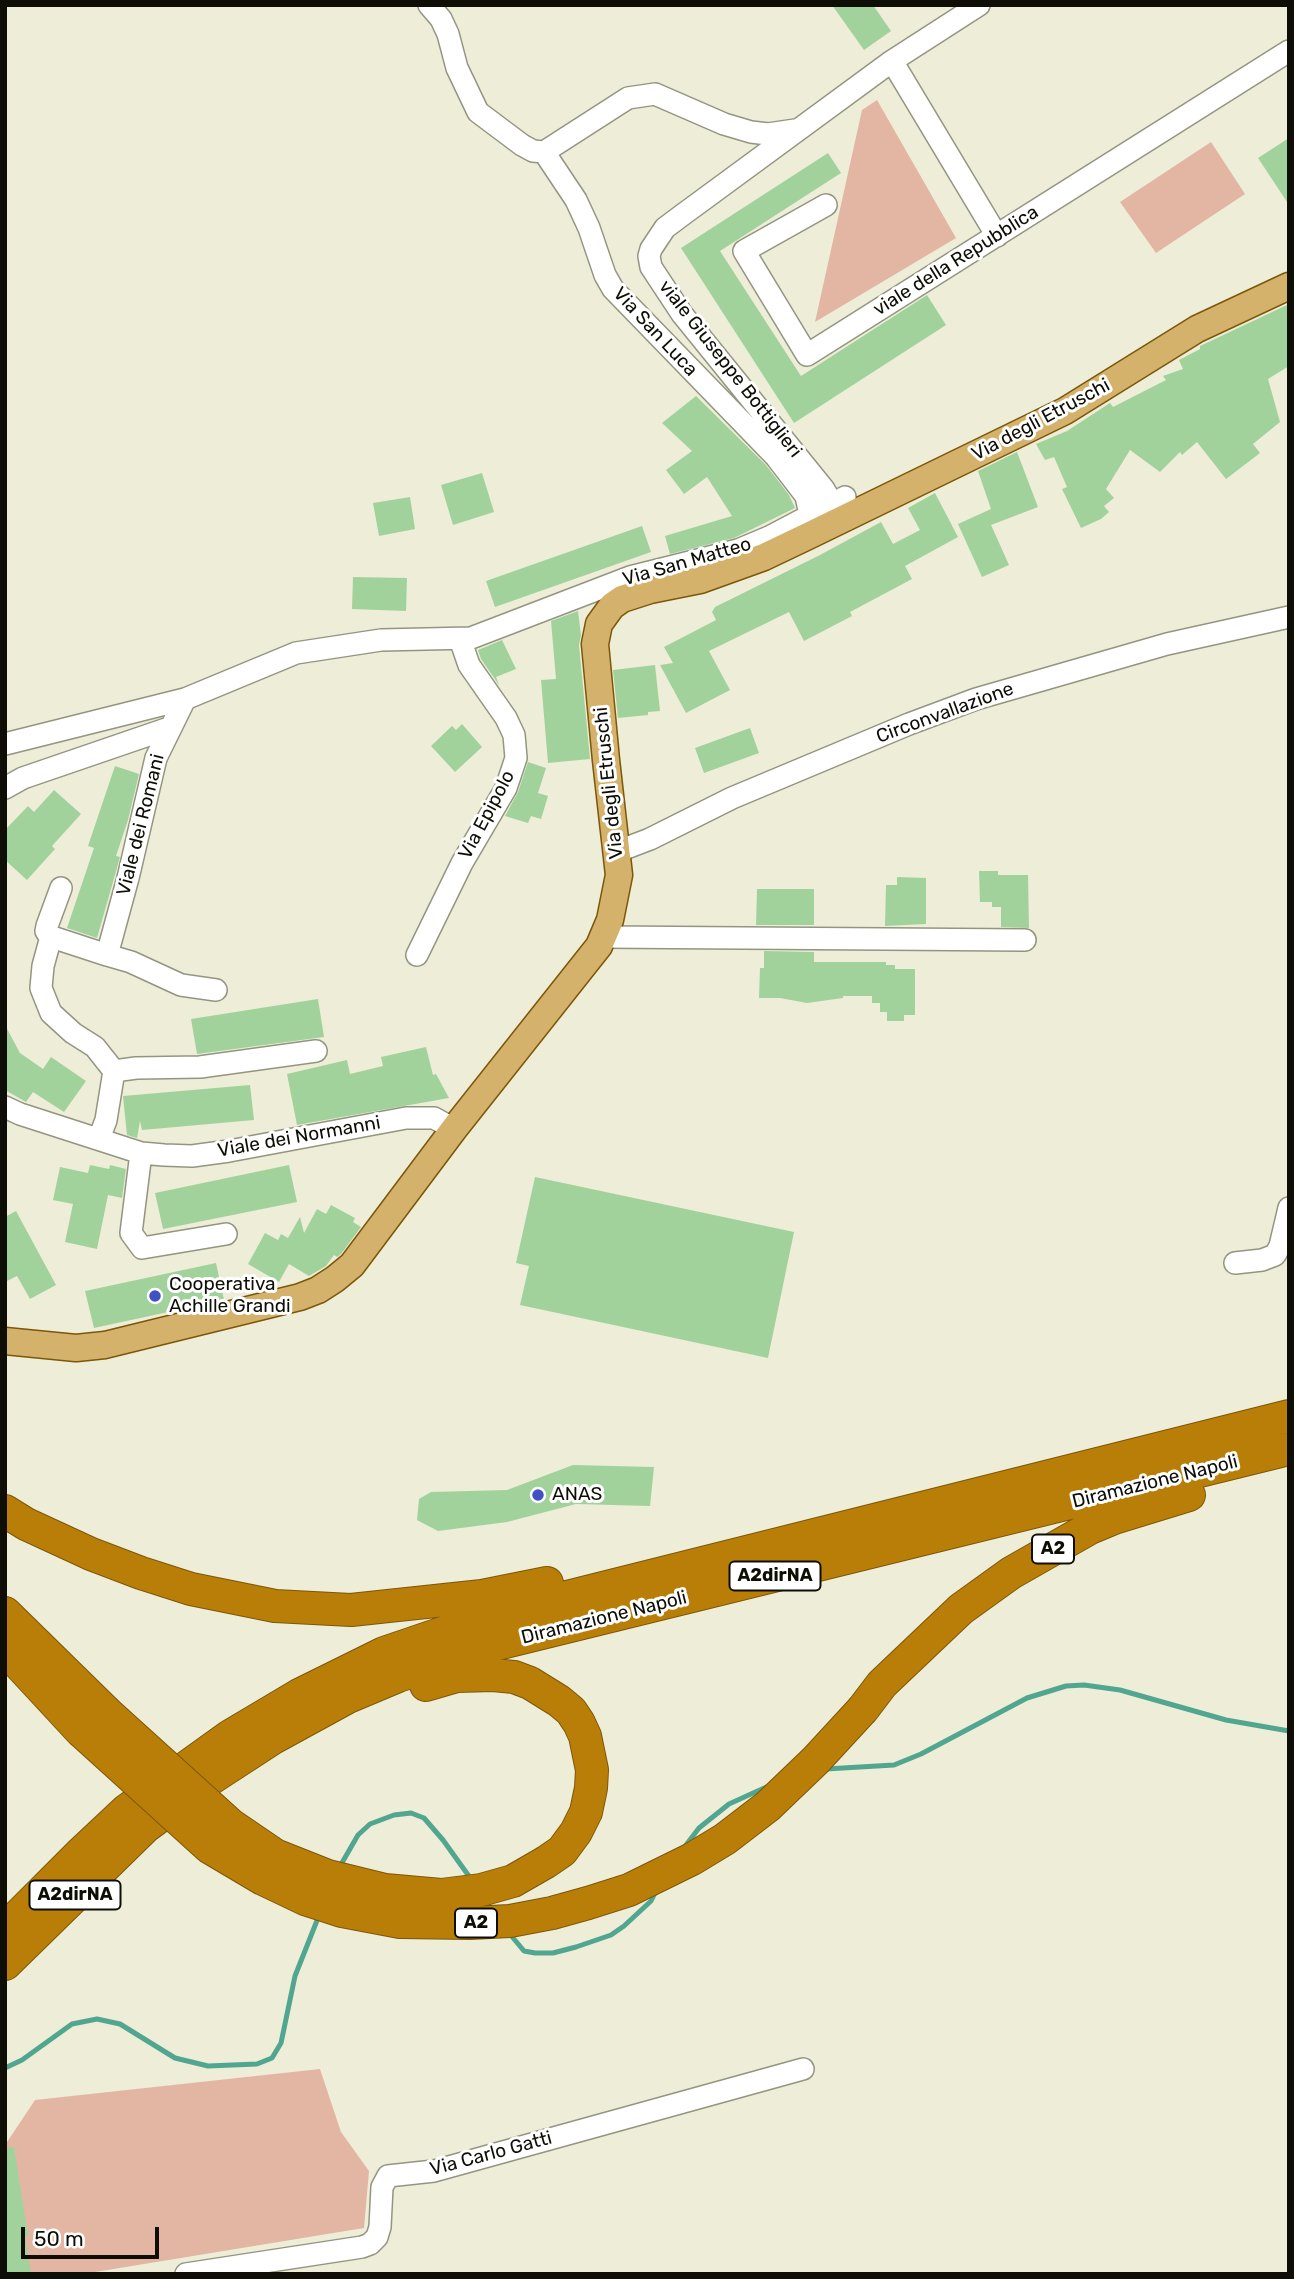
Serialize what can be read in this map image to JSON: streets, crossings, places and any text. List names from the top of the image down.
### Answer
{
  "streets": {
    "highway": ["Diramazione Napoli", "A2", "A2dirNA"],
    "main road": ["Via degli Etruschi"],
    "street": [
      "viale della Repubblica",
      "Via San Luca",
      "viale Giuseppe Bottiglieri",
      "Via San Matteo",
      "Circonvallazione",
      "Via Epipolo",
      "Viale dei Romani",
      "Viale dei Normanni",
      "Via Carlo Gatti"
    ]
  },
  "crossings": [
    ["Via San Luca", "Via San Matteo"],
    ["viale Giuseppe Bottiglieri", "Via San Matteo"],
    ["Via degli Etruschi", "Via San Matteo"],
    ["Via degli Etruschi", "Circonvallazione"],
    ["Via degli Etruschi", "Viale dei Normanni"],
    ["Via San Matteo", "Via Epipolo"],
    ["Via San Matteo", "Viale dei Romani"]
  ],
  "places": ["Cooperativa Achille Grandi", "ANAS"],
  "scale_bar": "50 m"
}
